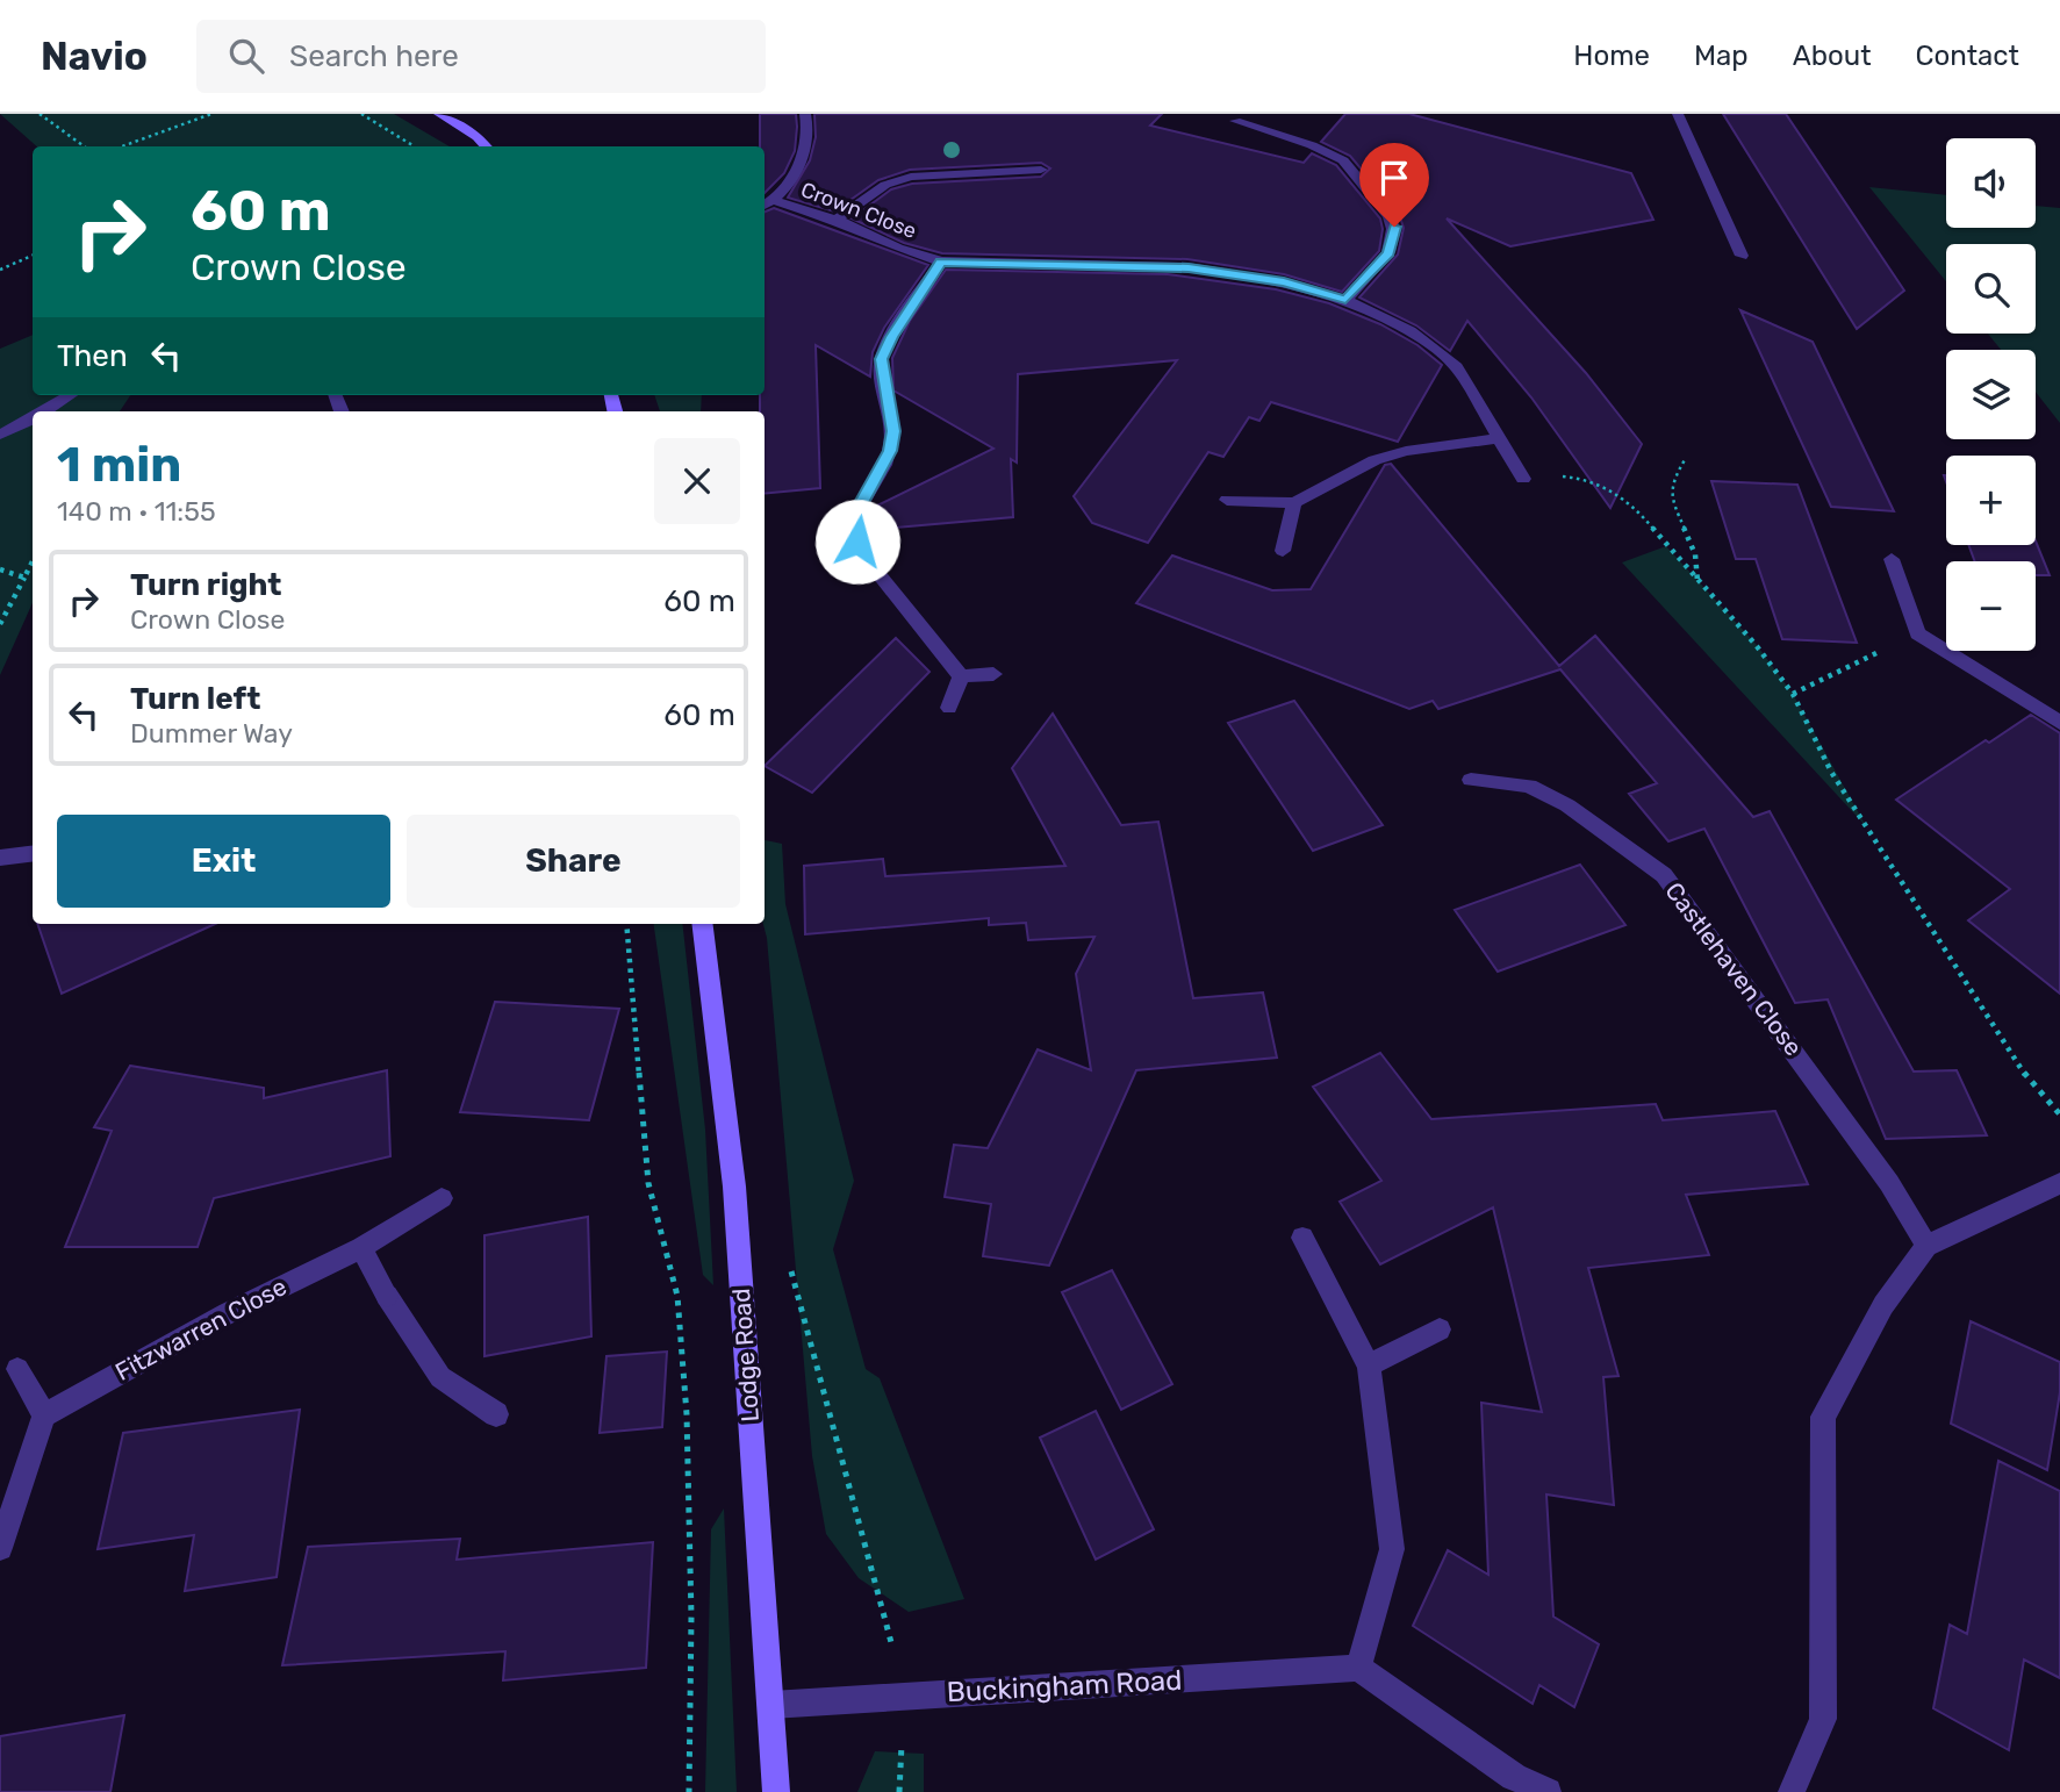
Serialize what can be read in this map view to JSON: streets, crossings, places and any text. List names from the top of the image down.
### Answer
{
  "streets": {
    "street": [
      "Crown Close",
      "Castlehaven Close",
      "Fitzwarren Close",
      "Lodge Road",
      "Buckingham Road"
    ]
  },
  "crossings": [
    ["Lodge Road", "Buckingham Road"]
  ],
  "page": {
    "header": "Navio",
    "search": "Search here",
    "nav": [
      "Home",
      "Map",
      "About",
      "Contact"
    ],
    "map_buttons": ["+", "−"],
    "turn": ["60 m", "Crown Close"],
    "then": "Then",
    "heading": ["1 min", "140 m · 11:55"],
    "list": [
      {
        "name": "Turn right",
        "note": "Crown Close",
        "value": "60 m"
      },
      {
        "name": "Turn left",
        "note": "Dummer Way",
        "value": "60 m"
      }
    ],
    "buttons": ["Exit", "Share"]
  }
}
